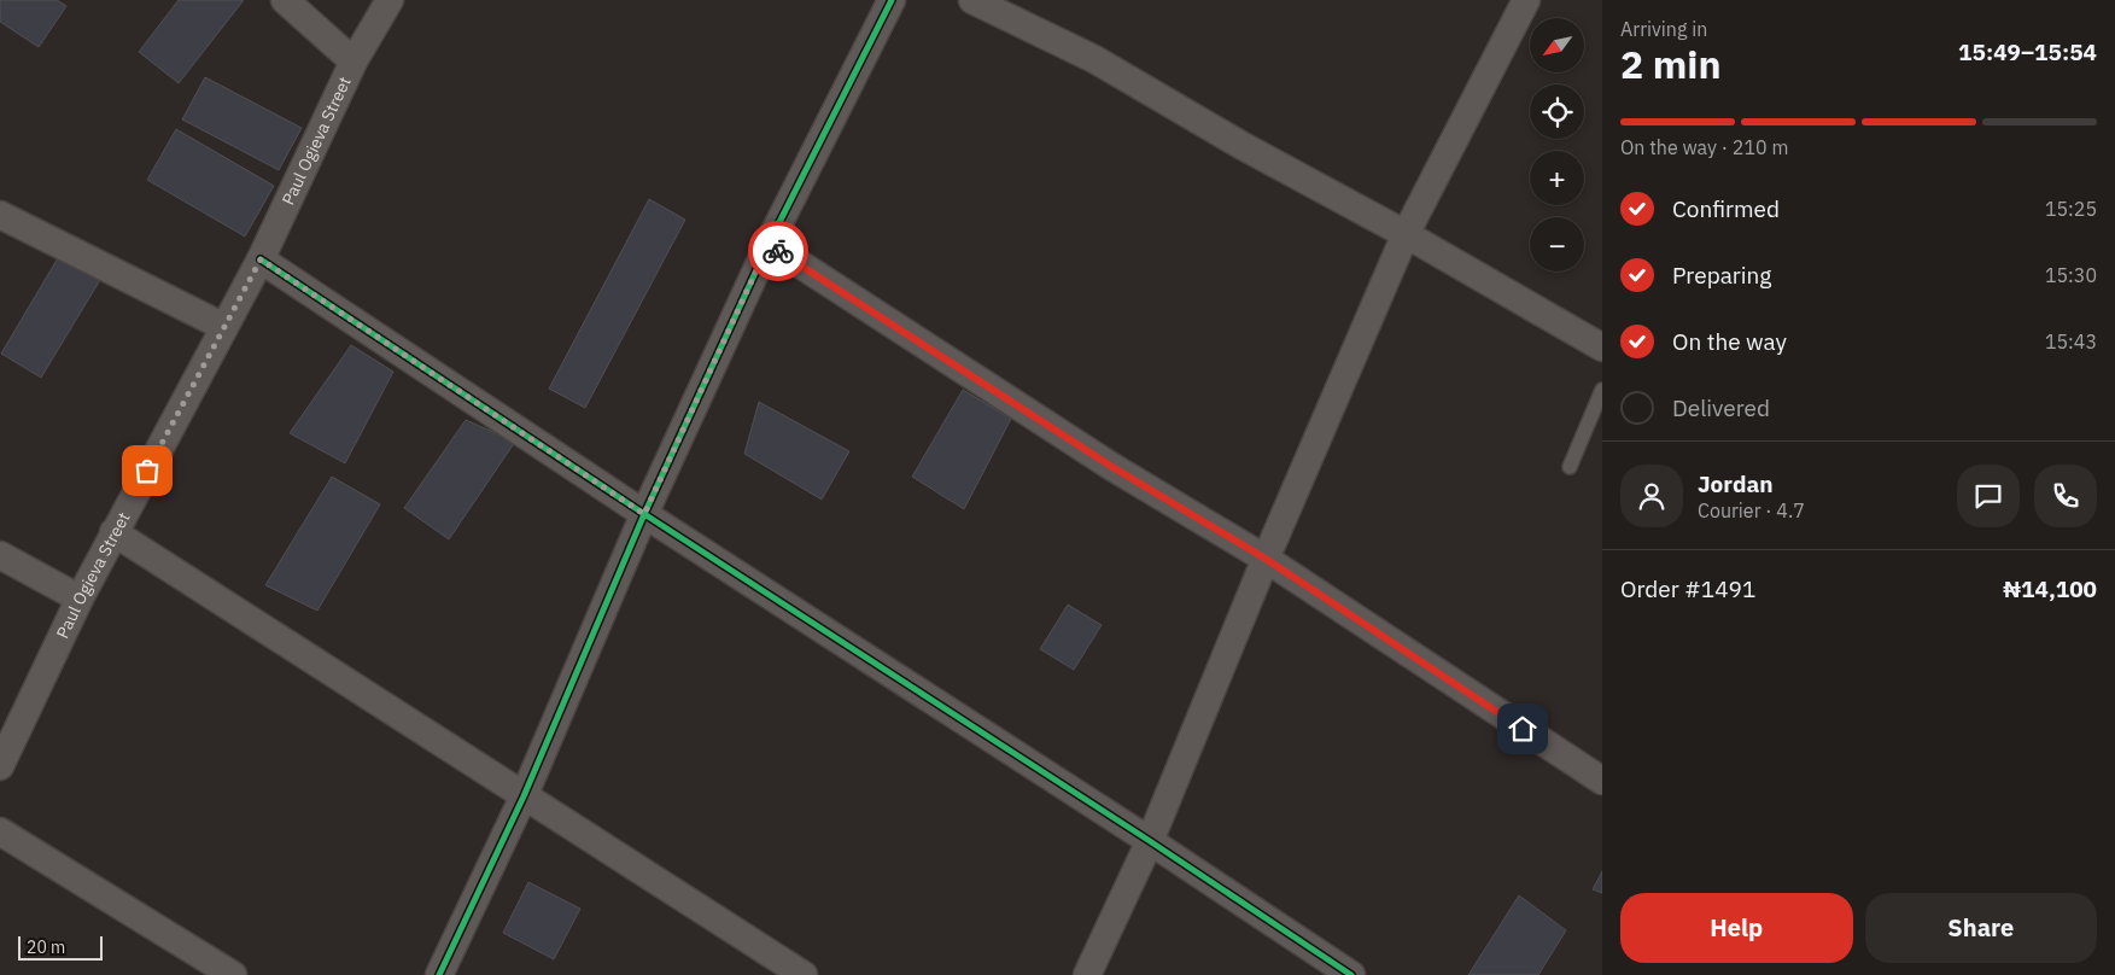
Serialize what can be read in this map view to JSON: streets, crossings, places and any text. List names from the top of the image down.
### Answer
{
  "streets": {
    "street": ["Paul Ogieva Street"]
  },
  "scale_bar": "20 m",
  "north": "bottom left",
  "page": {
    "heading": ["2 min", "Arriving in", "15:49–15:54"],
    "panel": [
      "Jordan",
      "Courier · 4.7",
      "Order #1491",
      "₦14,100"
    ],
    "map_buttons": ["+", "−"],
    "bar": "On the way · 210 m",
    "list": [
      ["Confirmed", "15:25"],
      ["Preparing", "15:30"],
      ["On the way", "15:43"],
      "Delivered"
    ],
    "buttons": ["Help", "Share"],
    "scale": "20 m"
  }
}
